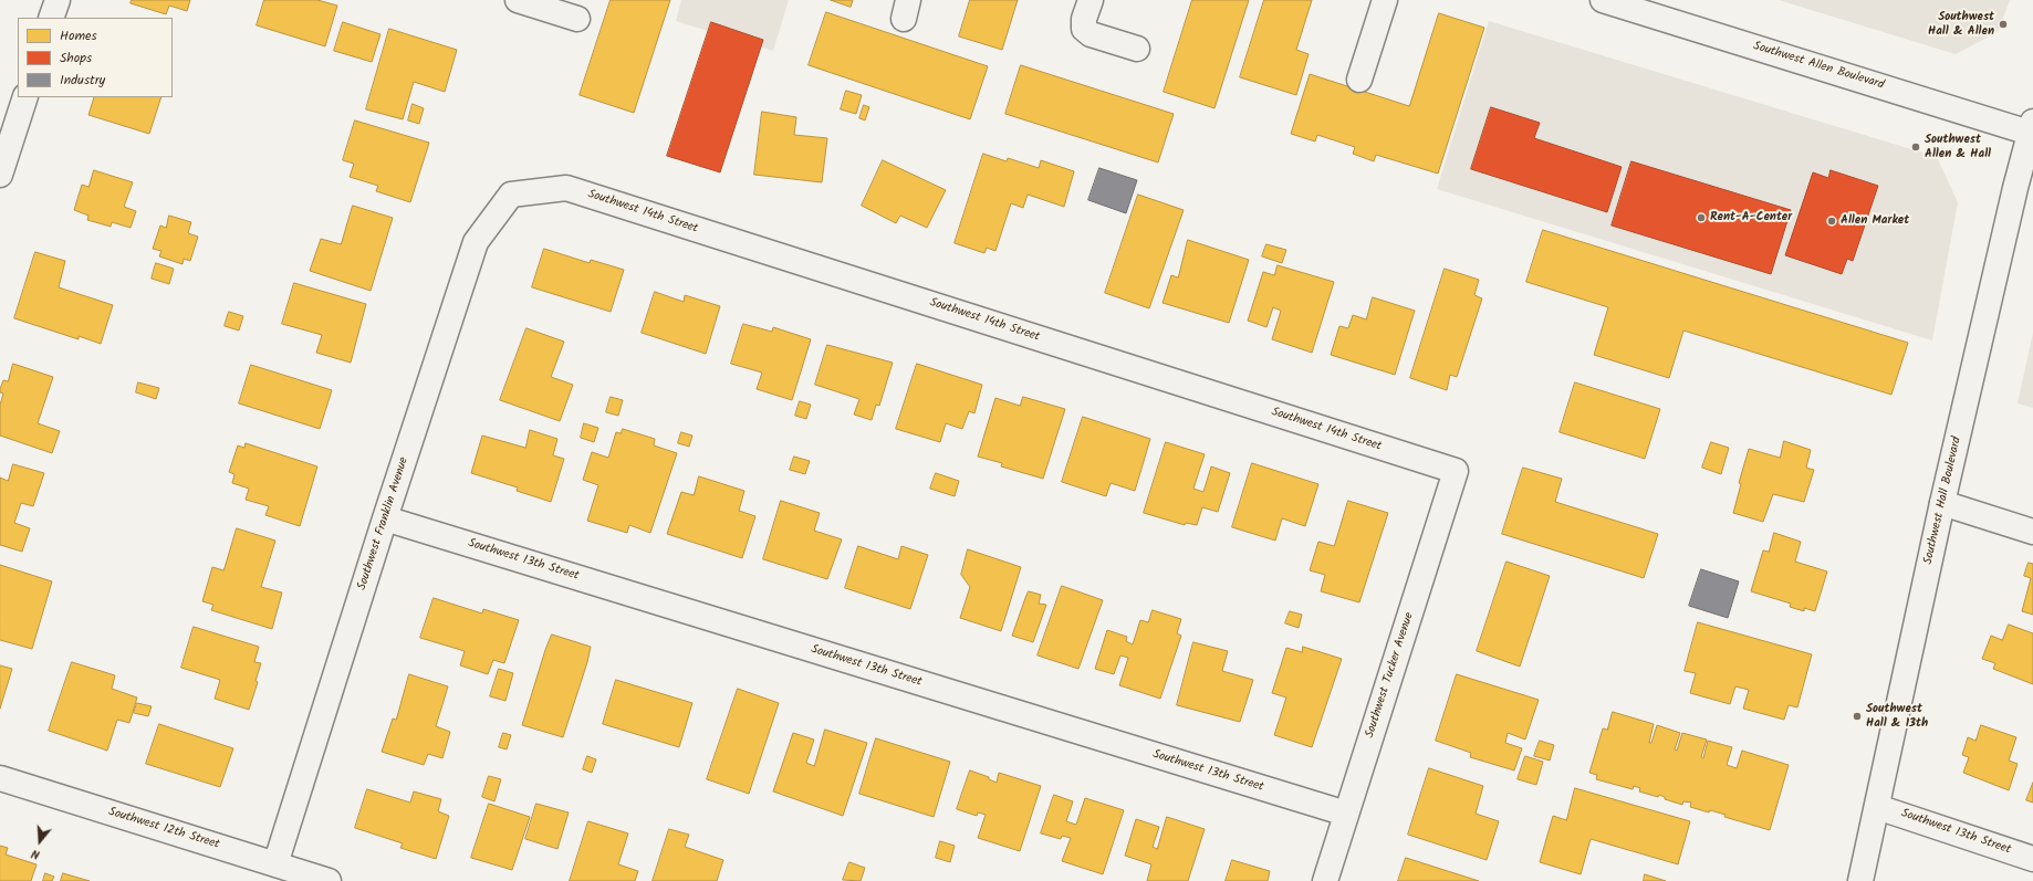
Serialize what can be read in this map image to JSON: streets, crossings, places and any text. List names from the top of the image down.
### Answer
{
  "streets": {
    "street": [
      "Southwest Allen Boulevard",
      "Southwest 14th Street",
      "Southwest Hall Boulevard",
      "Southwest Franklin Avenue",
      "Southwest 13th Street",
      "Southwest Tucker Avenue",
      "Southwest 12th Street"
    ]
  },
  "crossings": [
    ["Southwest Allen Boulevard", "Southwest Hall Boulevard"],
    ["Southwest 14th Street", "Southwest Franklin Avenue"],
    ["Southwest 14th Street", "Southwest Tucker Avenue"],
    ["Southwest Hall Boulevard", "Southwest 13th Street"],
    ["Southwest Franklin Avenue", "Southwest 13th Street"],
    ["Southwest Franklin Avenue", "Southwest 12th Street"],
    ["Southwest 13th Street", "Southwest Tucker Avenue"]
  ],
  "places": [
    "Southwest Hall & Allen",
    "Southwest Allen & Hall",
    "Rent-A-Center",
    "Allen Market",
    "Southwest Hall & 13th"
  ],
  "legend": ["Homes", "Shops", "Industry"],
  "north": "bottom"
}
